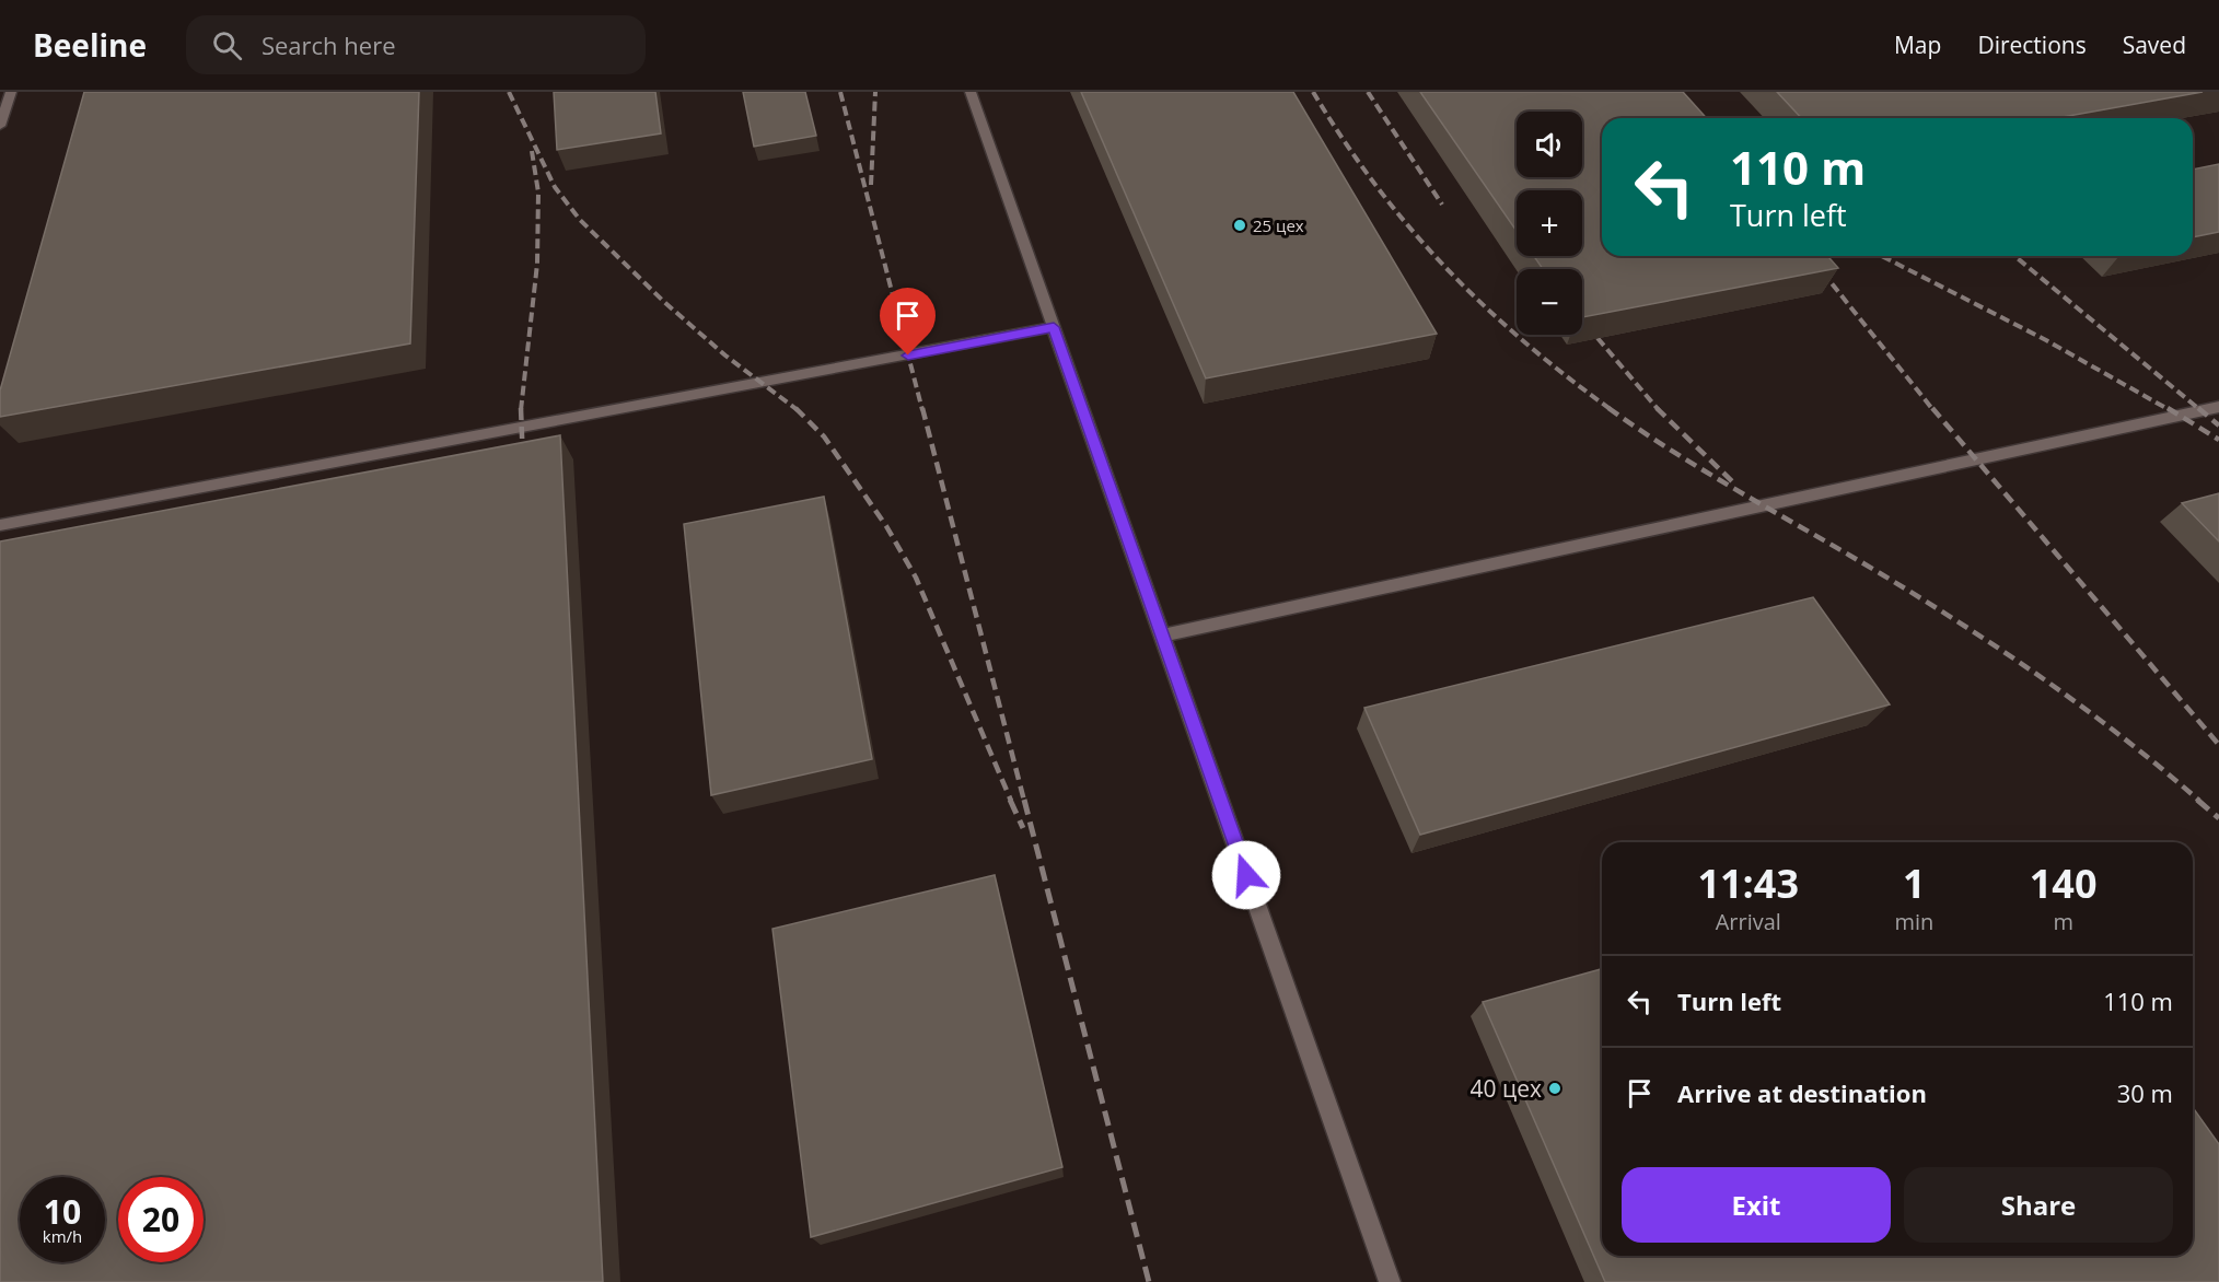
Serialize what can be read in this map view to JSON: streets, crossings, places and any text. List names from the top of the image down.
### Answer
{
  "places": ["25 цех", "40 цех"],
  "page": {
    "header": "Beeline",
    "search": "Search here",
    "nav": ["Map", "Directions", "Saved"],
    "map_buttons": ["+", "−"],
    "turn": ["110 m", "Turn left"],
    "eta": [
      "11:43",
      "Arrival",
      "1",
      "min",
      "140",
      "m"
    ],
    "list": [
      {
        "name": "Turn left",
        "value": "110 m"
      },
      {
        "name": "Arrive at destination",
        "value": "30 m"
      }
    ],
    "buttons": ["Exit", "Share"],
    "speed": "10 km/h",
    "limit": "20"
  }
}
